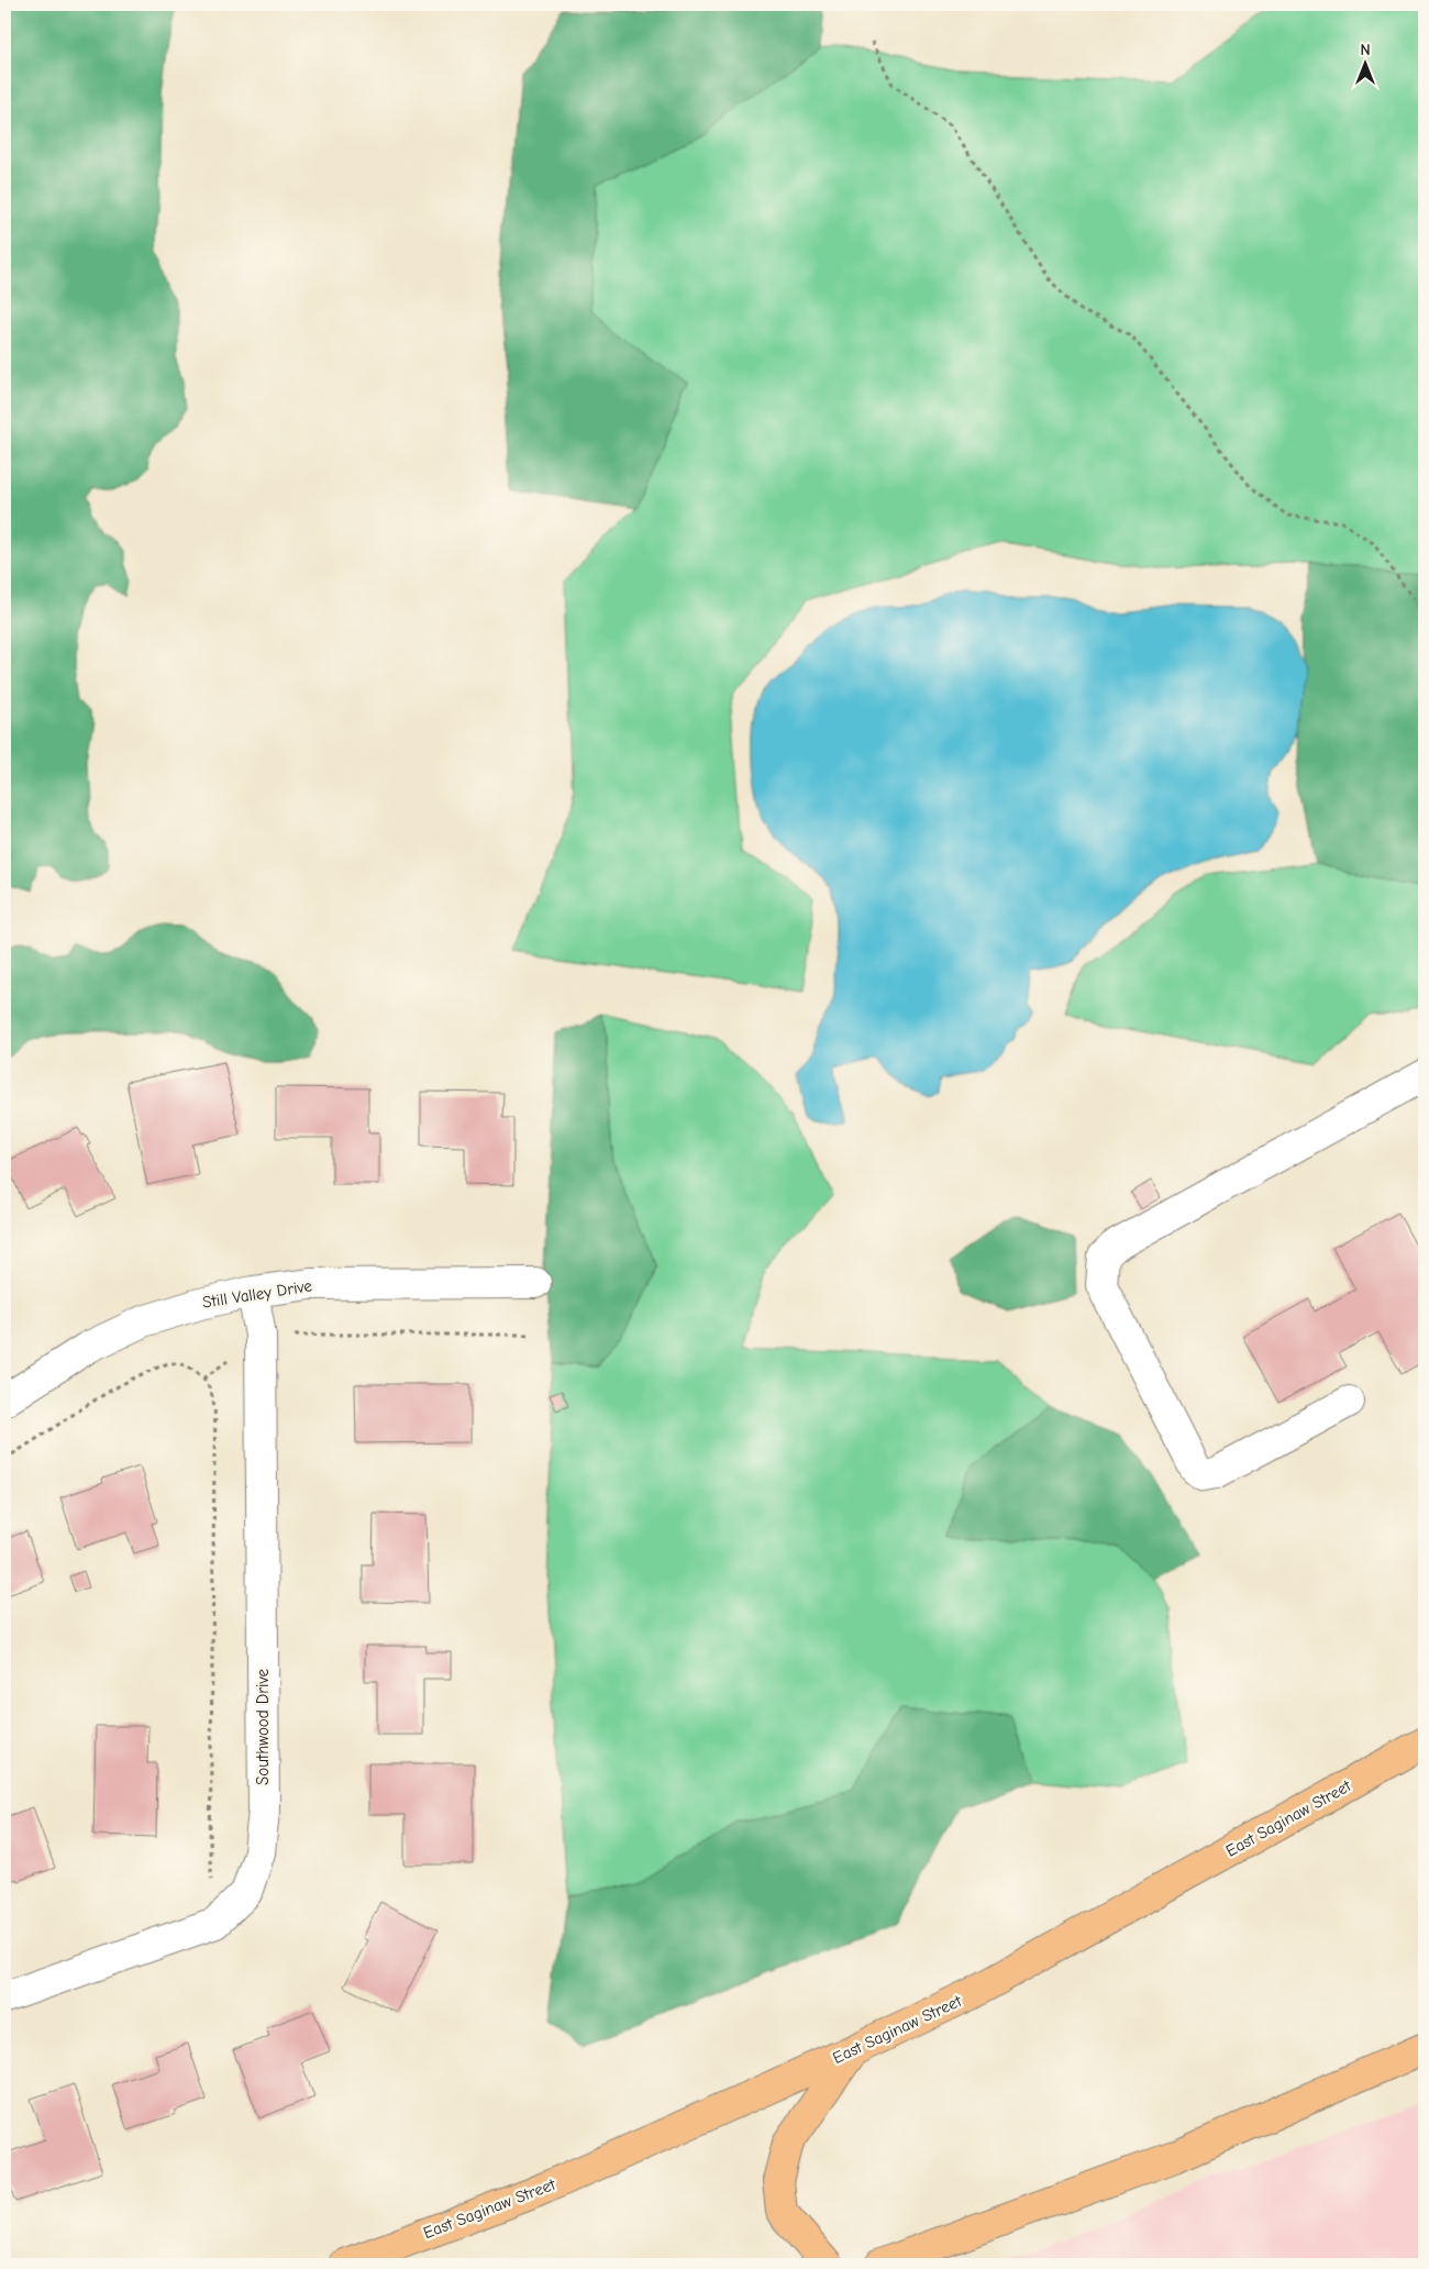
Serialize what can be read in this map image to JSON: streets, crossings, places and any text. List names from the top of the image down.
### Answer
{
  "streets": {
    "main road": ["East Saginaw Street"],
    "street": ["Still Valley Drive", "Southwood Drive"]
  },
  "crossings": [
    ["Still Valley Drive", "Southwood Drive"]
  ],
  "north": "top"
}
